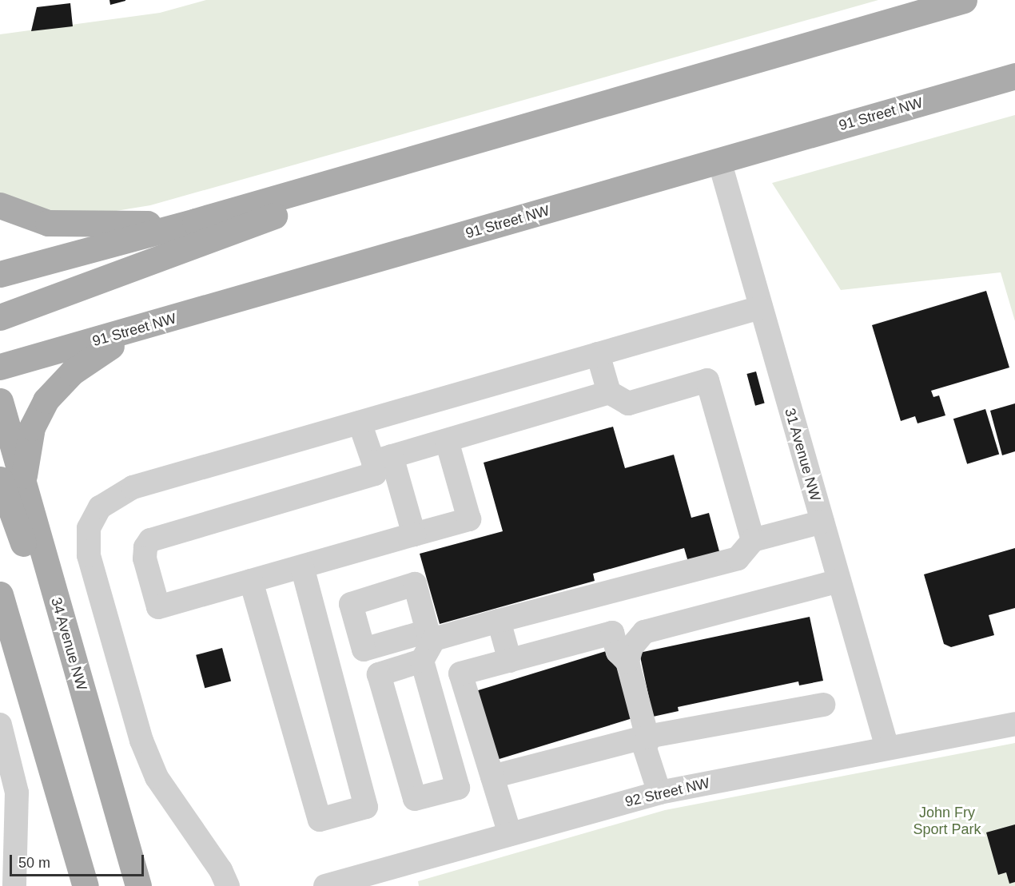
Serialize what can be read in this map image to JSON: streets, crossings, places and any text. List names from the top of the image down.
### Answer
{
  "streets": {
    "main road": ["91 Street NW", "34 Avenue NW"],
    "street": ["31 Avenue NW", "92 Street NW"]
  },
  "crossings": [
    ["91 Street NW", "31 Avenue NW"],
    ["31 Avenue NW", "92 Street NW"]
  ],
  "parks": ["John Fry Sport Park"],
  "scale_bar": "50 m"
}
